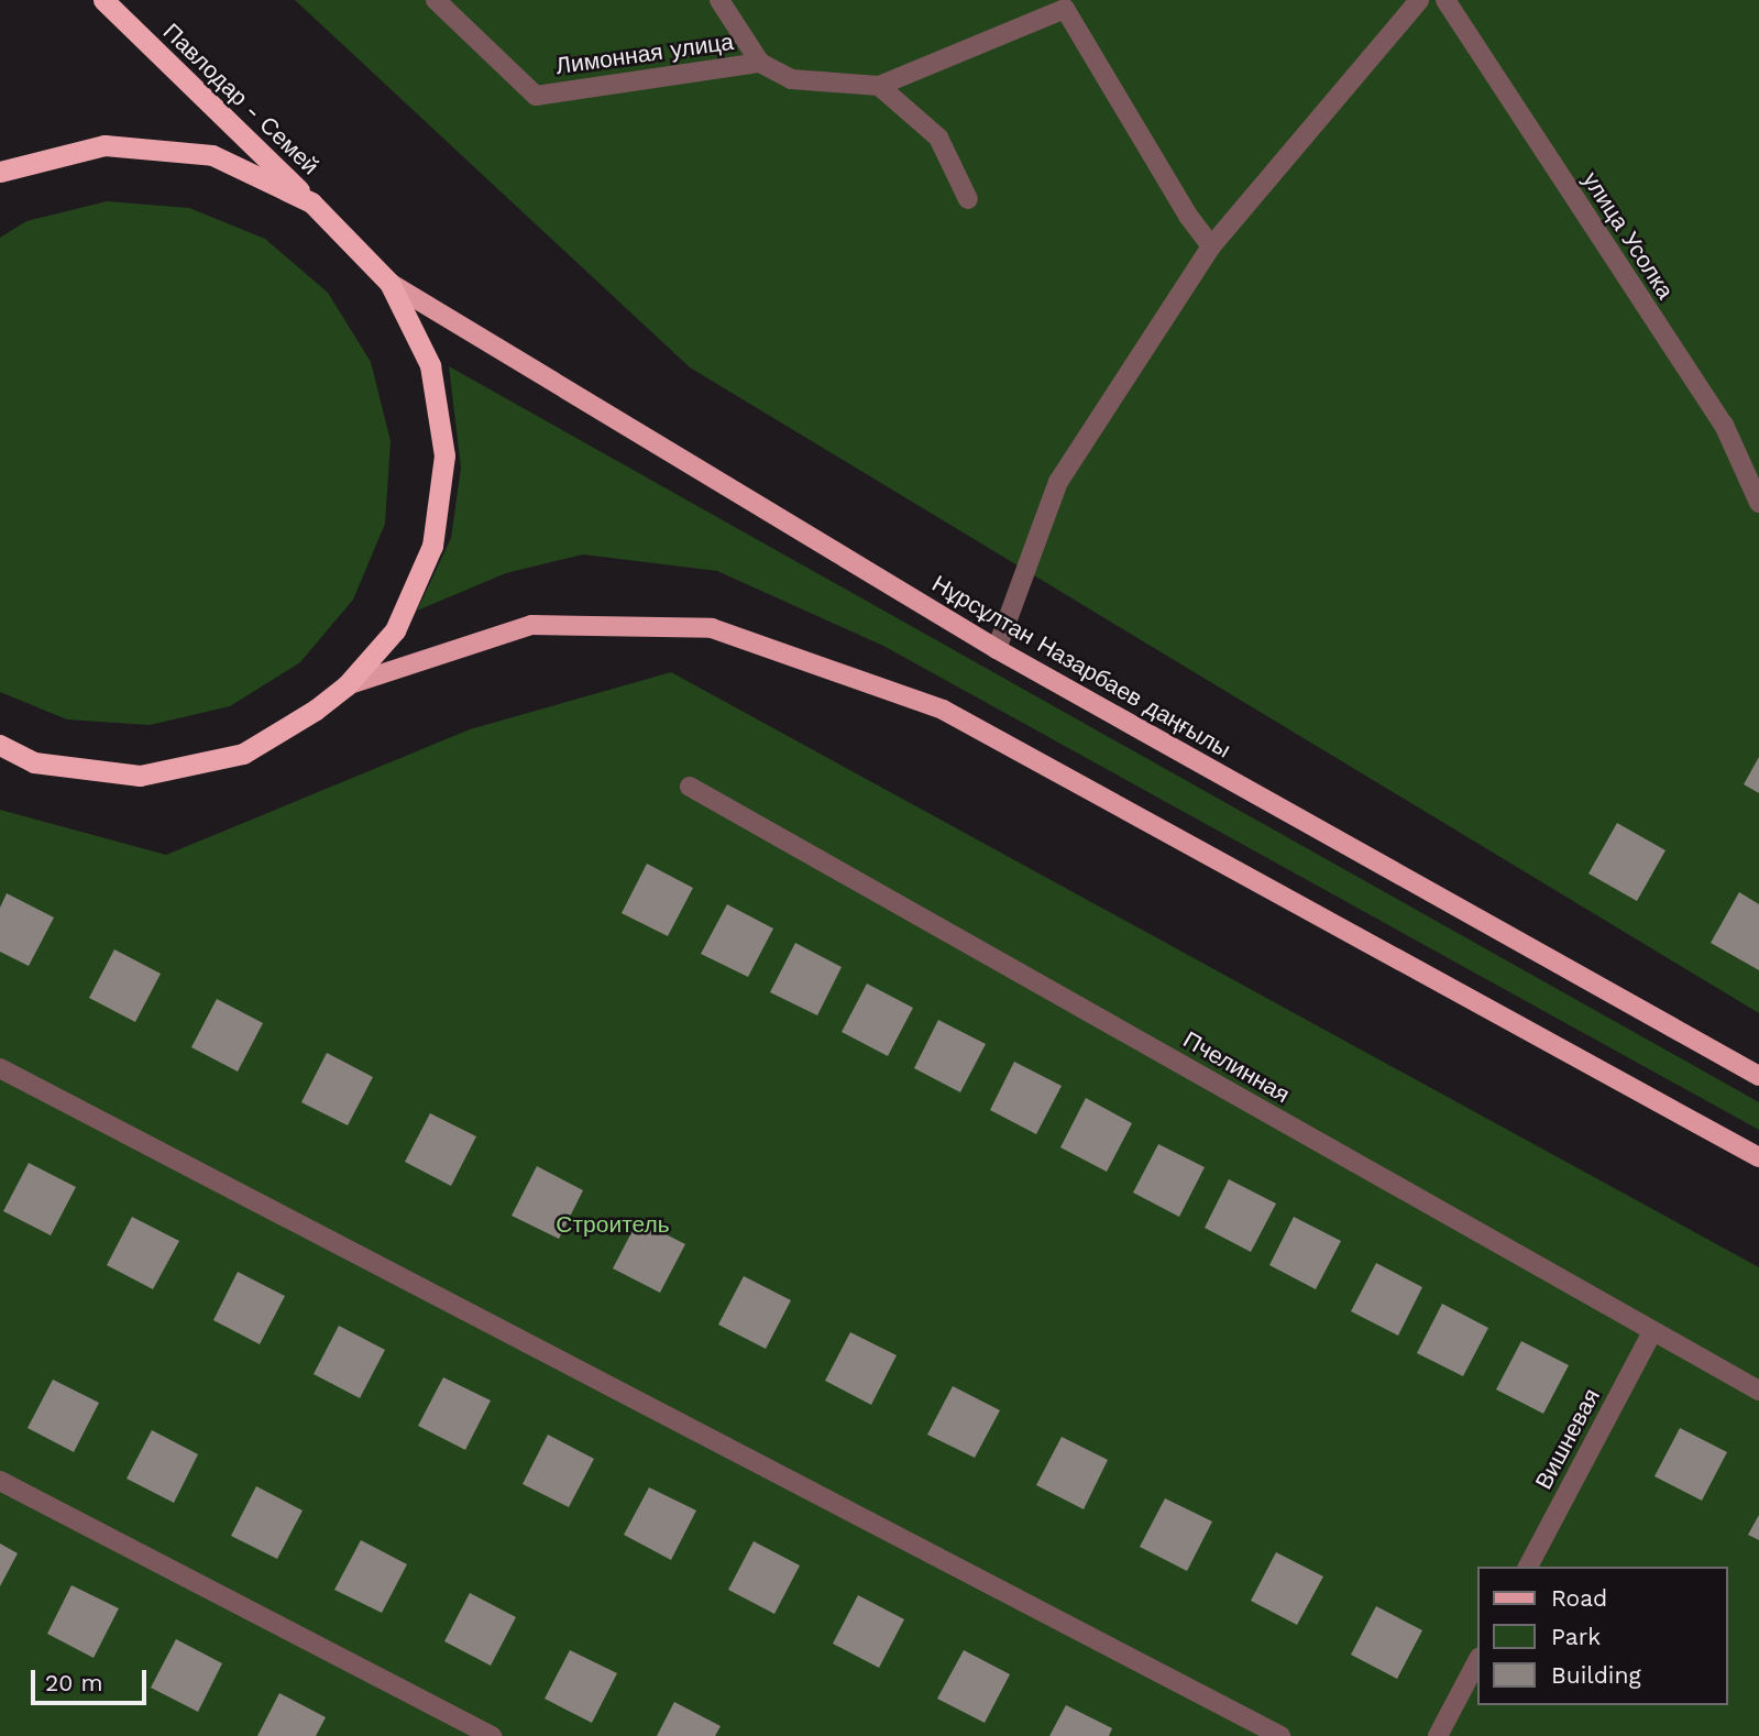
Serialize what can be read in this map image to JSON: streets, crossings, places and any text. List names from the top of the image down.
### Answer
{
  "streets": {
    "highway": ["Павлодар - Семей"],
    "main road": ["Нұрсұлтан Назарбаев даңғылы"],
    "street": [
      "Лимонная улица",
      "улица Усолка",
      "Пчелинная",
      "Вишневая"
    ]
  },
  "crossings": [
    ["Павлодар - Семей", "Нұрсұлтан Назарбаев даңғылы"],
    ["Пчелинная", "Вишневая"]
  ],
  "parks": ["Строитель"],
  "legend": ["Road", "Park", "Building"],
  "scale_bar": "20 m"
}
